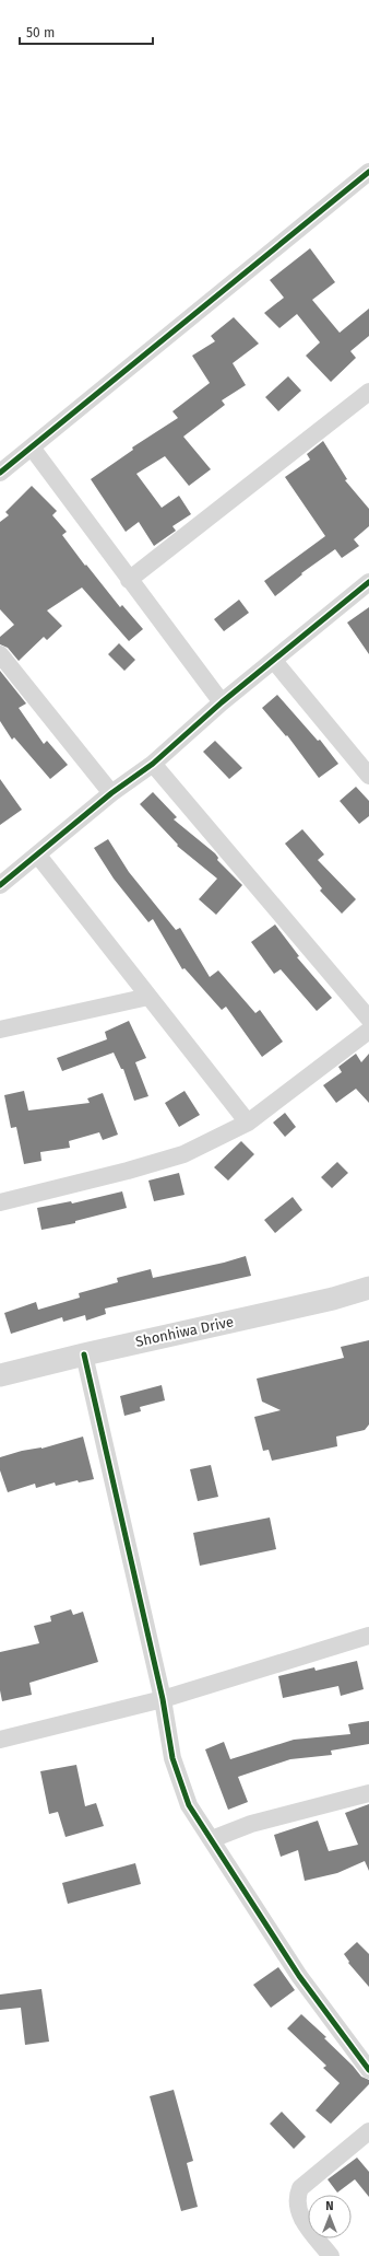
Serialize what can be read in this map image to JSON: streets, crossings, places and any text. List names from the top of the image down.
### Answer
{
  "streets": {
    "street": ["Shonhiwa Drive"]
  },
  "scale_bar": "50 m",
  "north": "top"
}
